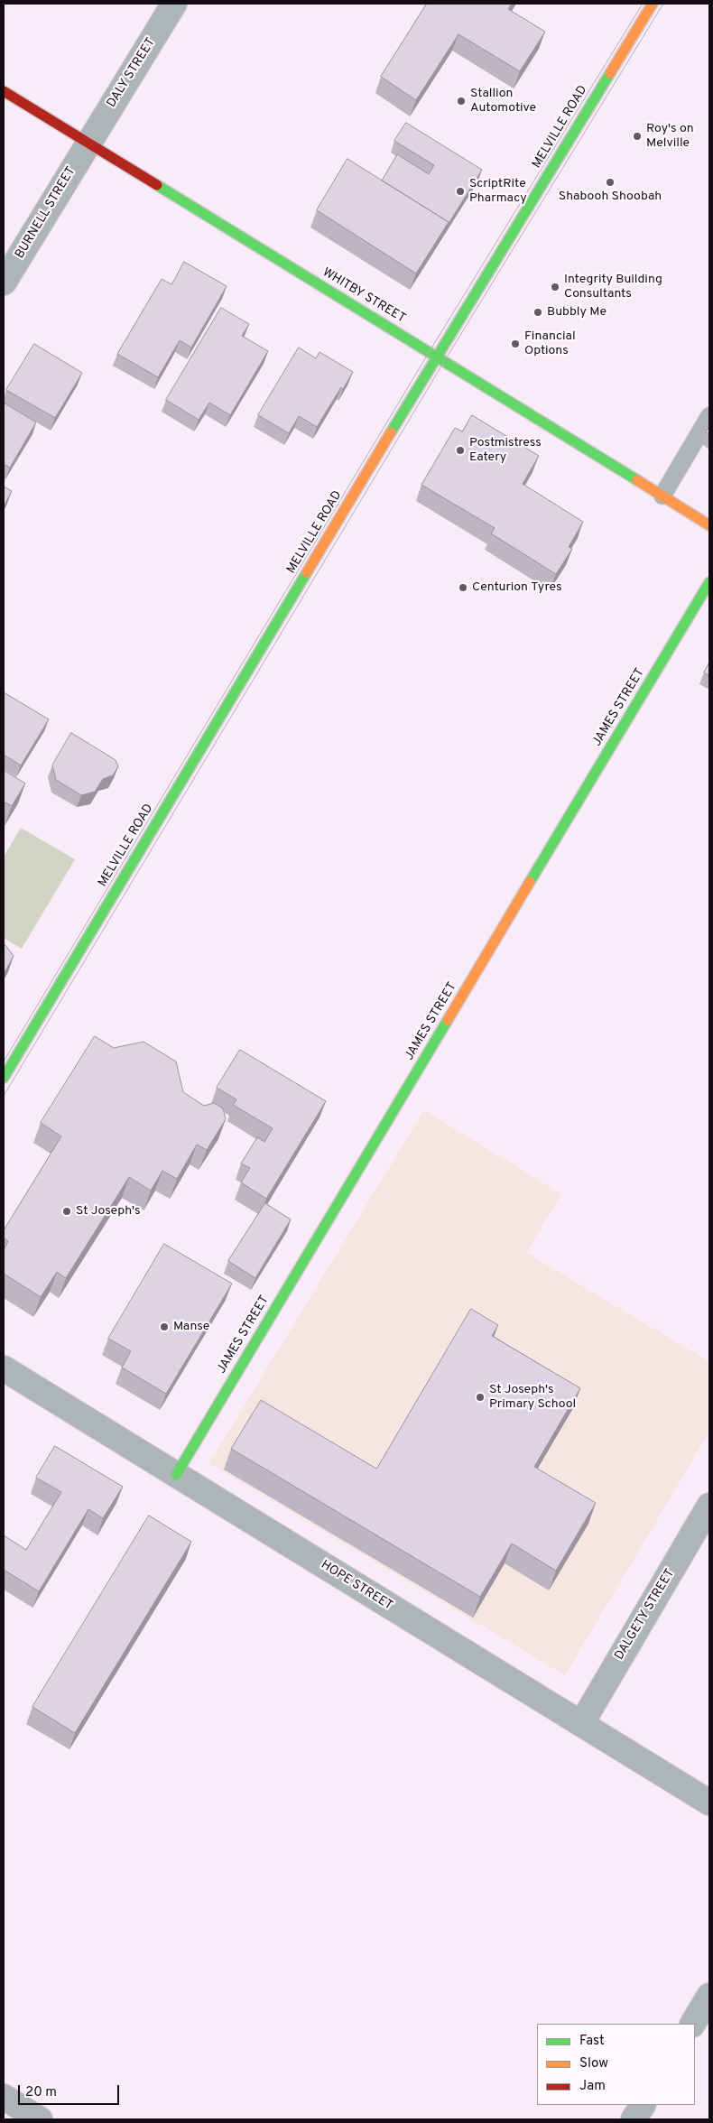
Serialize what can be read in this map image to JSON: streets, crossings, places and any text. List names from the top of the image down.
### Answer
{
  "streets": {
    "street": [
      "DALY STREET",
      "MELVILLE ROAD",
      "BURNELL STREET",
      "WHITBY STREET",
      "JAMES STREET",
      "HOPE STREET",
      "DALGETY STREET"
    ]
  },
  "crossings": [
    ["DALY STREET", "BURNELL STREET"],
    ["DALY STREET", "WHITBY STREET"],
    ["MELVILLE ROAD", "WHITBY STREET"],
    ["BURNELL STREET", "WHITBY STREET"],
    ["JAMES STREET", "HOPE STREET"],
    ["HOPE STREET", "DALGETY STREET"]
  ],
  "places": [
    "Stallion Automotive",
    "Roy's on Melville",
    "Shabooh Shoobah",
    "ScriptRite Pharmacy",
    "Integrity Building Consultants",
    "Bubbly Me",
    "Financial Options",
    "Postmistress Eatery",
    "Centurion Tyres",
    "St Joseph's",
    "Manse",
    "St Joseph's Primary School"
  ],
  "legend": ["Fast", "Slow", "Jam"],
  "scale_bar": "20 m"
}
